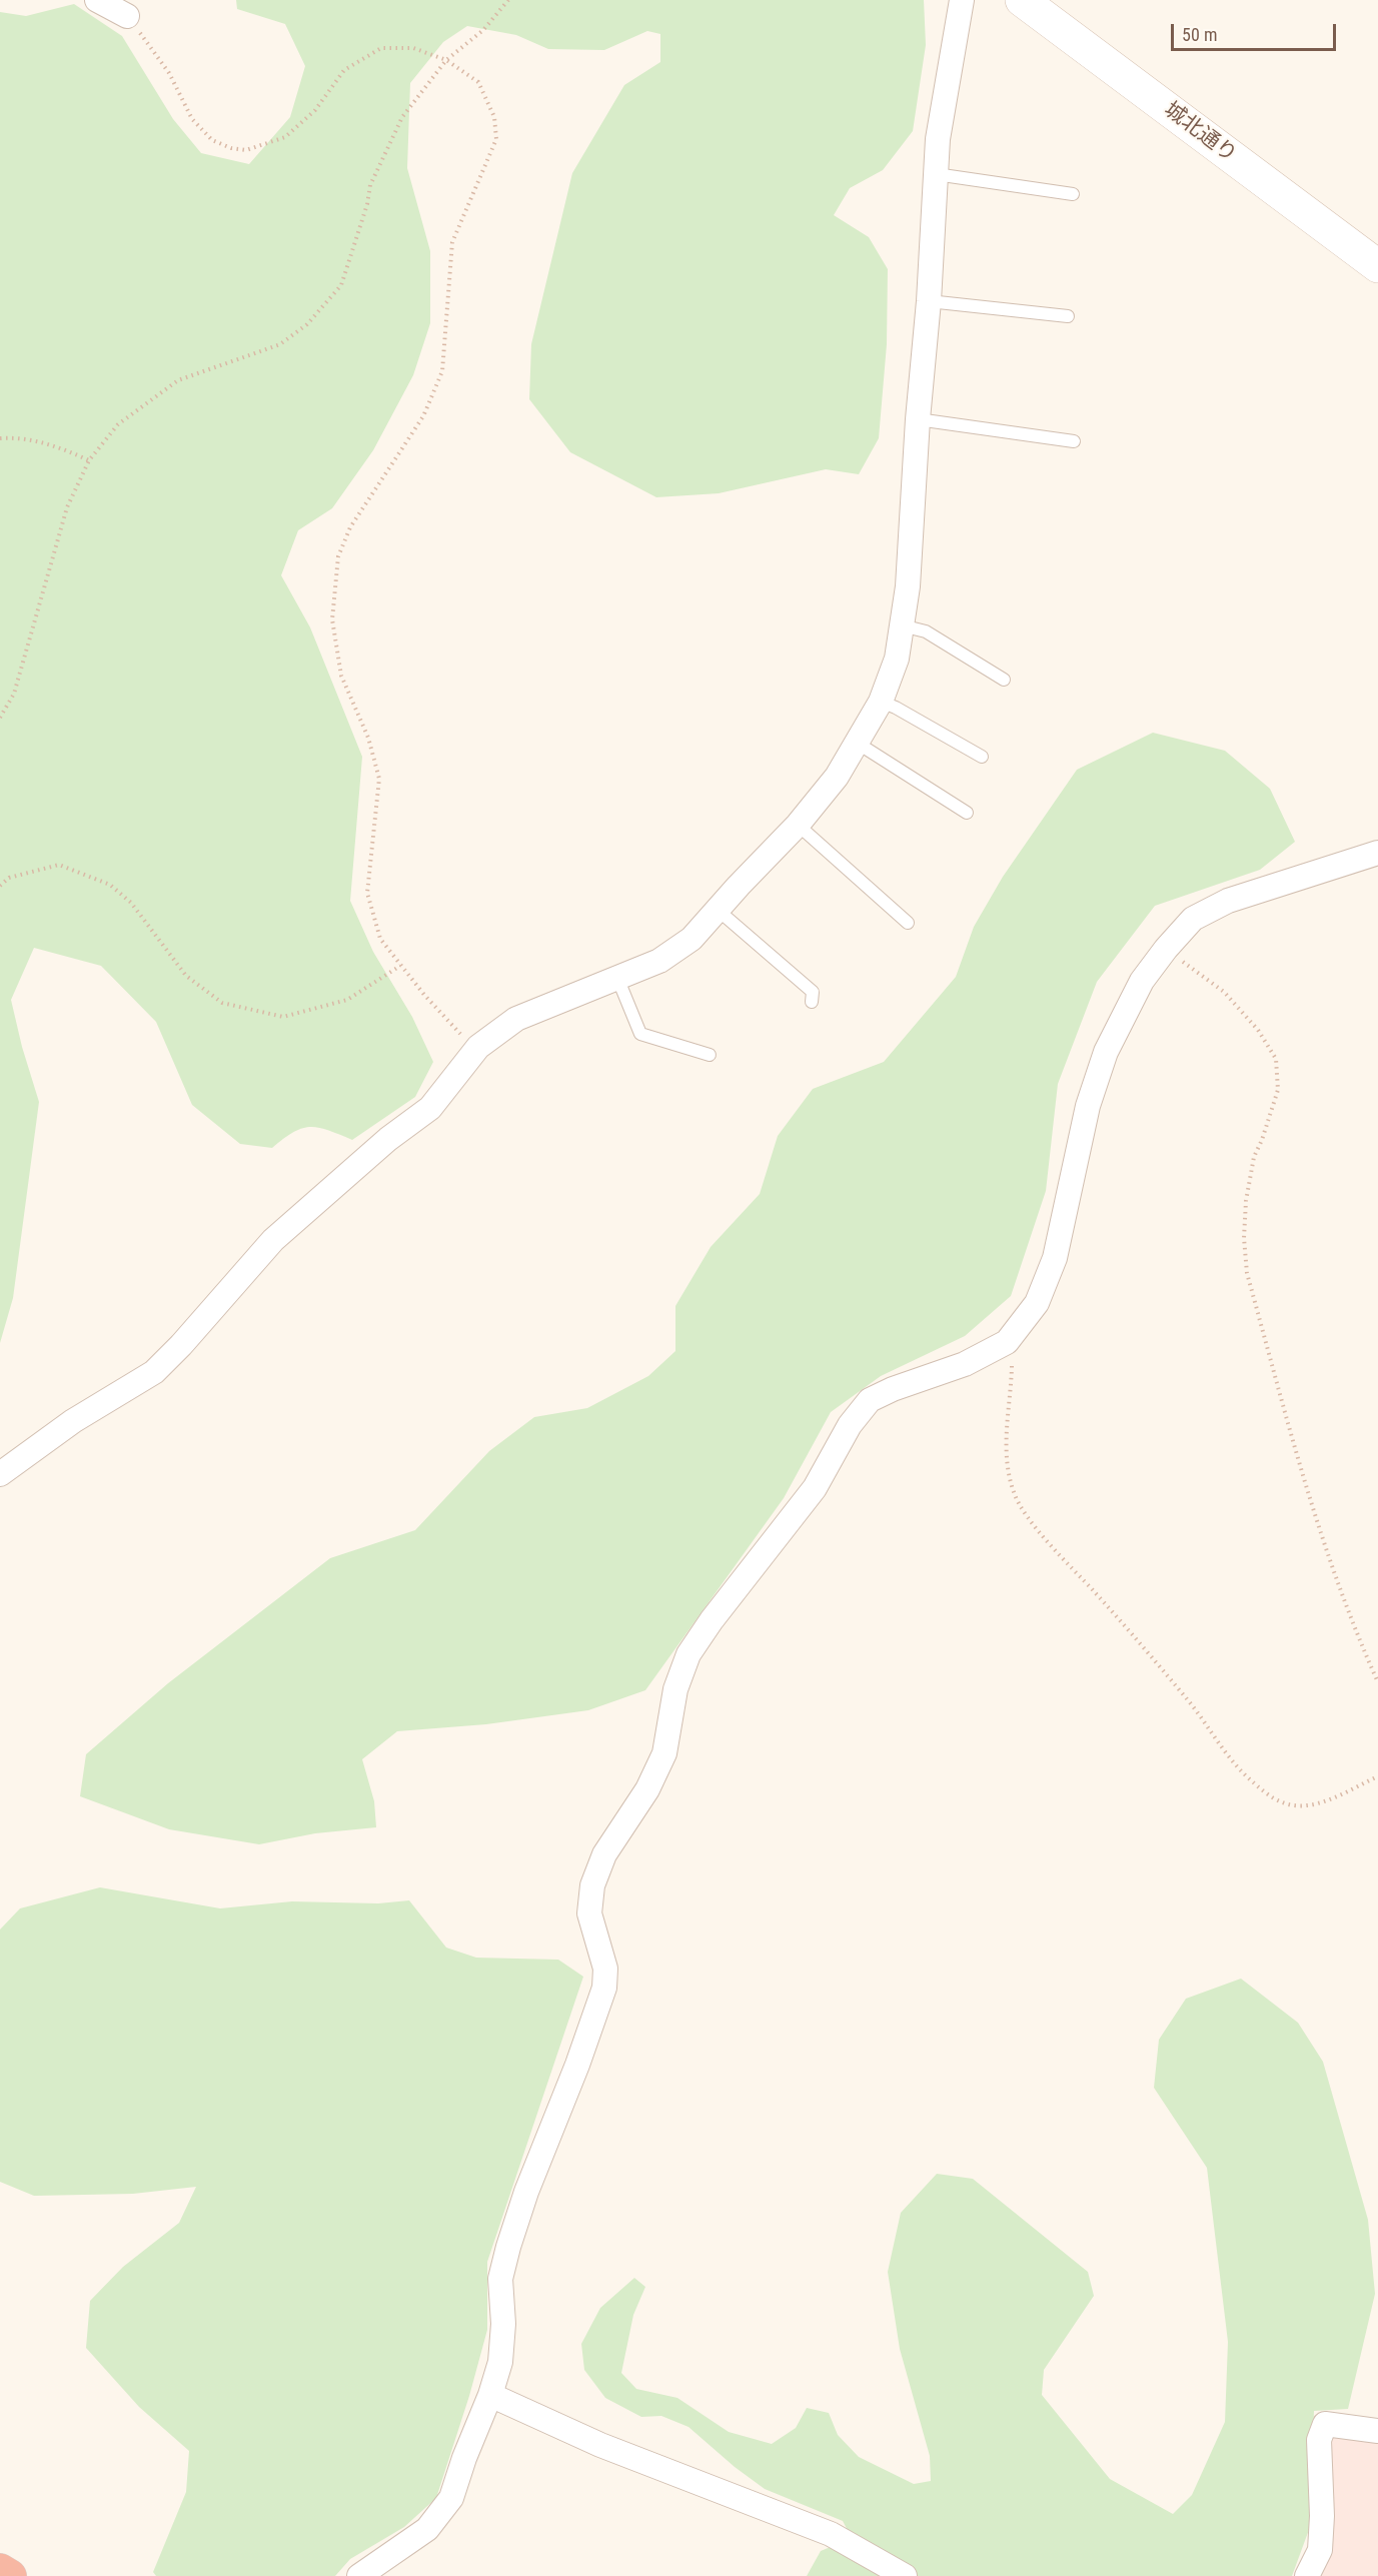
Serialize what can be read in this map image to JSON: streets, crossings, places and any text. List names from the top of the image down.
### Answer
{
  "streets": {
    "street": ["城北通り"]
  },
  "scale_bar": "50 m"
}
